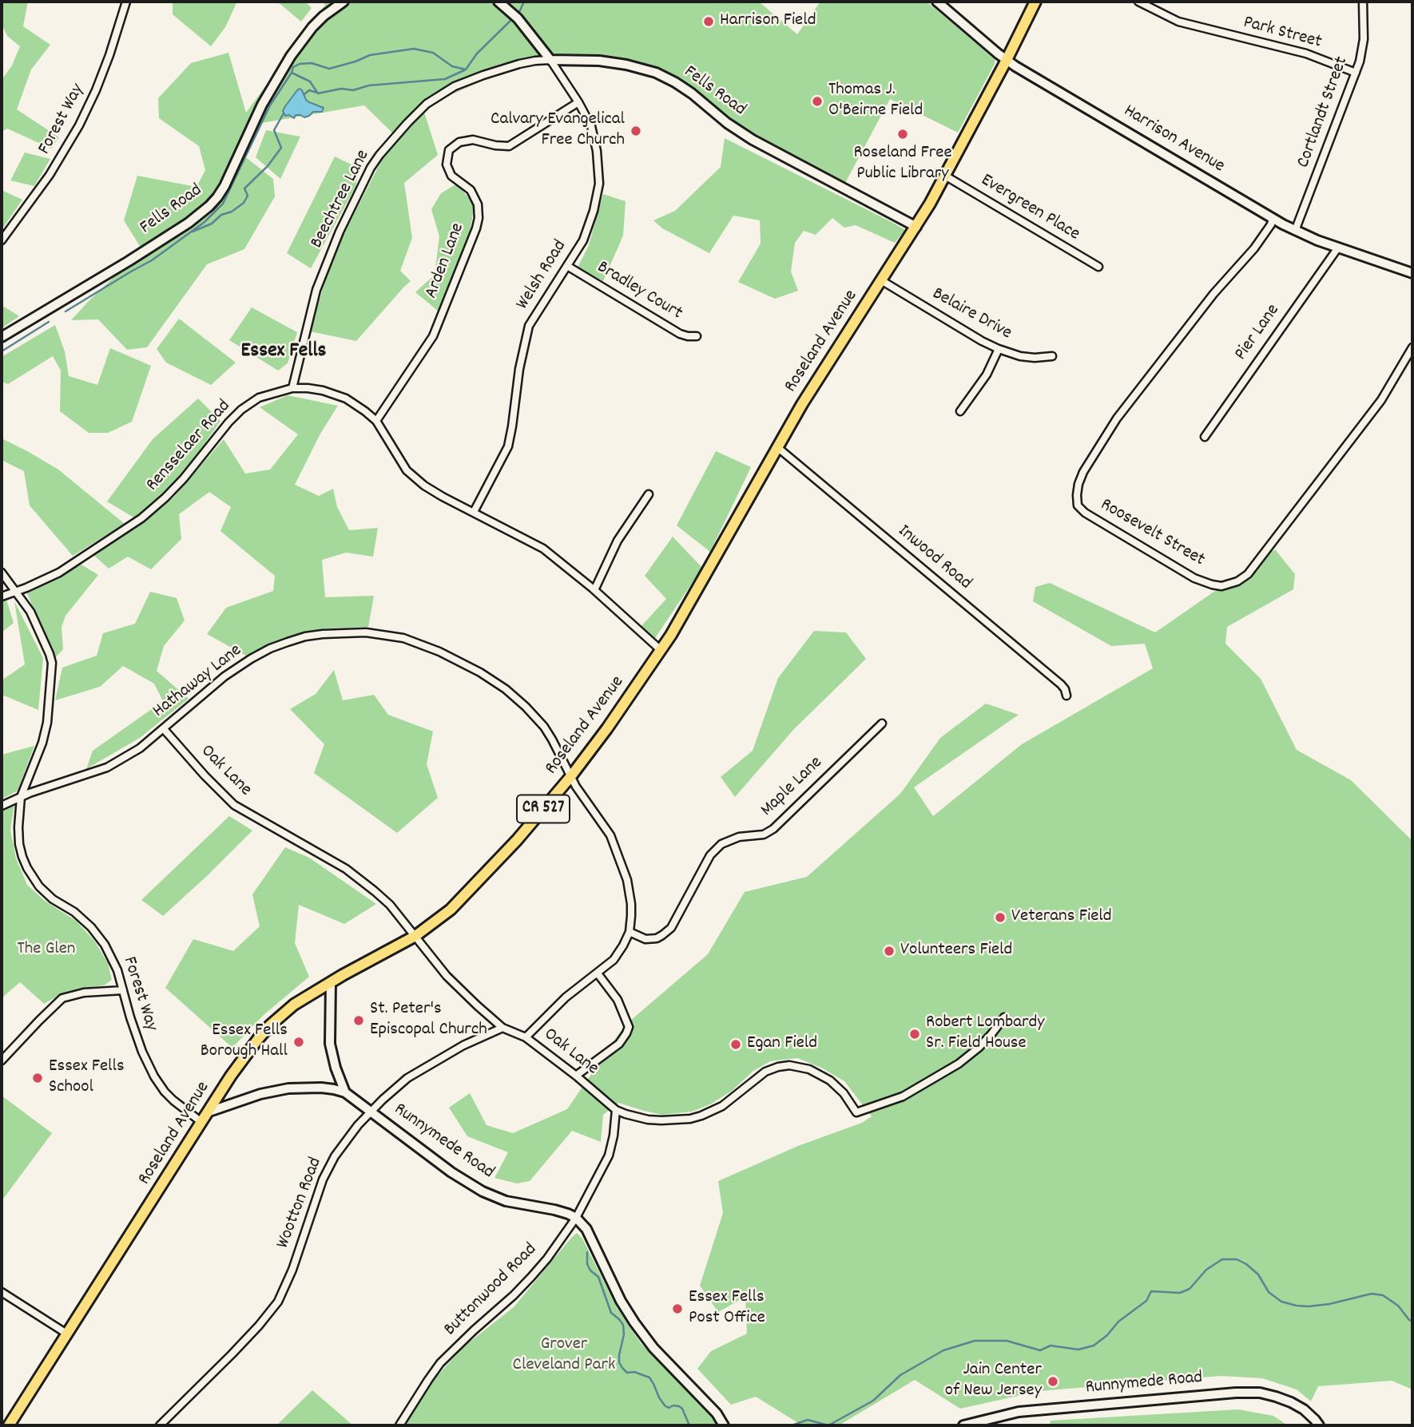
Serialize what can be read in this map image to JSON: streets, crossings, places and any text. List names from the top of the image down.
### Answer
{
  "streets": {
    "main road": ["Roseland Avenue", "CR 527"],
    "street": [
      "Park Street",
      "Fells Road",
      "Cortlandt Street",
      "Forest Way",
      "Harrison Avenue",
      "Beechtree Lane",
      "Evergreen Place",
      "Arden Lane",
      "Welsh Road",
      "Bradley Court",
      "Belaire Drive",
      "Pier Lane",
      "Rensselaer Road",
      "Roosevelt Street",
      "Inwood Road",
      "Hathaway Lane",
      "Oak Lane",
      "Maple Lane",
      "Runnymede Road",
      "Wootton Road",
      "Buttonwood Road"
    ]
  },
  "crossings": [
    ["Park Street", "Cortlandt Street"],
    ["Fells Road", "Beechtree Lane"],
    ["Fells Road", "Welsh Road"],
    ["Fells Road", "Roseland Avenue"],
    ["Cortlandt Street", "Harrison Avenue"],
    ["Forest Way", "Roseland Avenue"],
    ["Forest Way", "Rensselaer Road"],
    ["Forest Way", "Hathaway Lane"],
    ["Harrison Avenue", "Pier Lane"],
    ["Harrison Avenue", "Roseland Avenue"],
    ["Harrison Avenue", "Roosevelt Street"],
    ["Beechtree Lane", "Welsh Road"],
    ["Beechtree Lane", "Rensselaer Road"],
    ["Evergreen Place", "Roseland Avenue"],
    ["Arden Lane", "Welsh Road"],
    ["Arden Lane", "Rensselaer Road"],
    ["Welsh Road", "Bradley Court"],
    ["Welsh Road", "Rensselaer Road"],
    ["Belaire Drive", "Roseland Avenue"],
    ["Roseland Avenue", "Rensselaer Road"],
    ["Roseland Avenue", "Inwood Road"],
    ["Roseland Avenue", "Hathaway Lane"],
    ["Roseland Avenue", "Oak Lane"],
    ["Roseland Avenue", "Runnymede Road"],
    ["Hathaway Lane", "Oak Lane"],
    ["Oak Lane", "Wootton Road"],
    ["Oak Lane", "Buttonwood Road"],
    ["Runnymede Road", "Wootton Road"],
    ["Runnymede Road", "Buttonwood Road"]
  ],
  "districts": ["Essex Fells"],
  "parks": ["The Glen", "Grover Cleveland Park"],
  "places": [
    "Harrison Field",
    "Thomas J. O'Beirne Field",
    "Calvary Evangelical Free Church",
    "Roseland Free Public Library",
    "Veterans Field",
    "Volunteers Field",
    "St. Peter's Episcopal Church",
    "Robert Lombardy Sr. Field House",
    "Essex Fells Borough Hall",
    "Egan Field",
    "Essex Fells School",
    "Essex Fells Post Office",
    "Jain Center of New Jersey"
  ]
}
